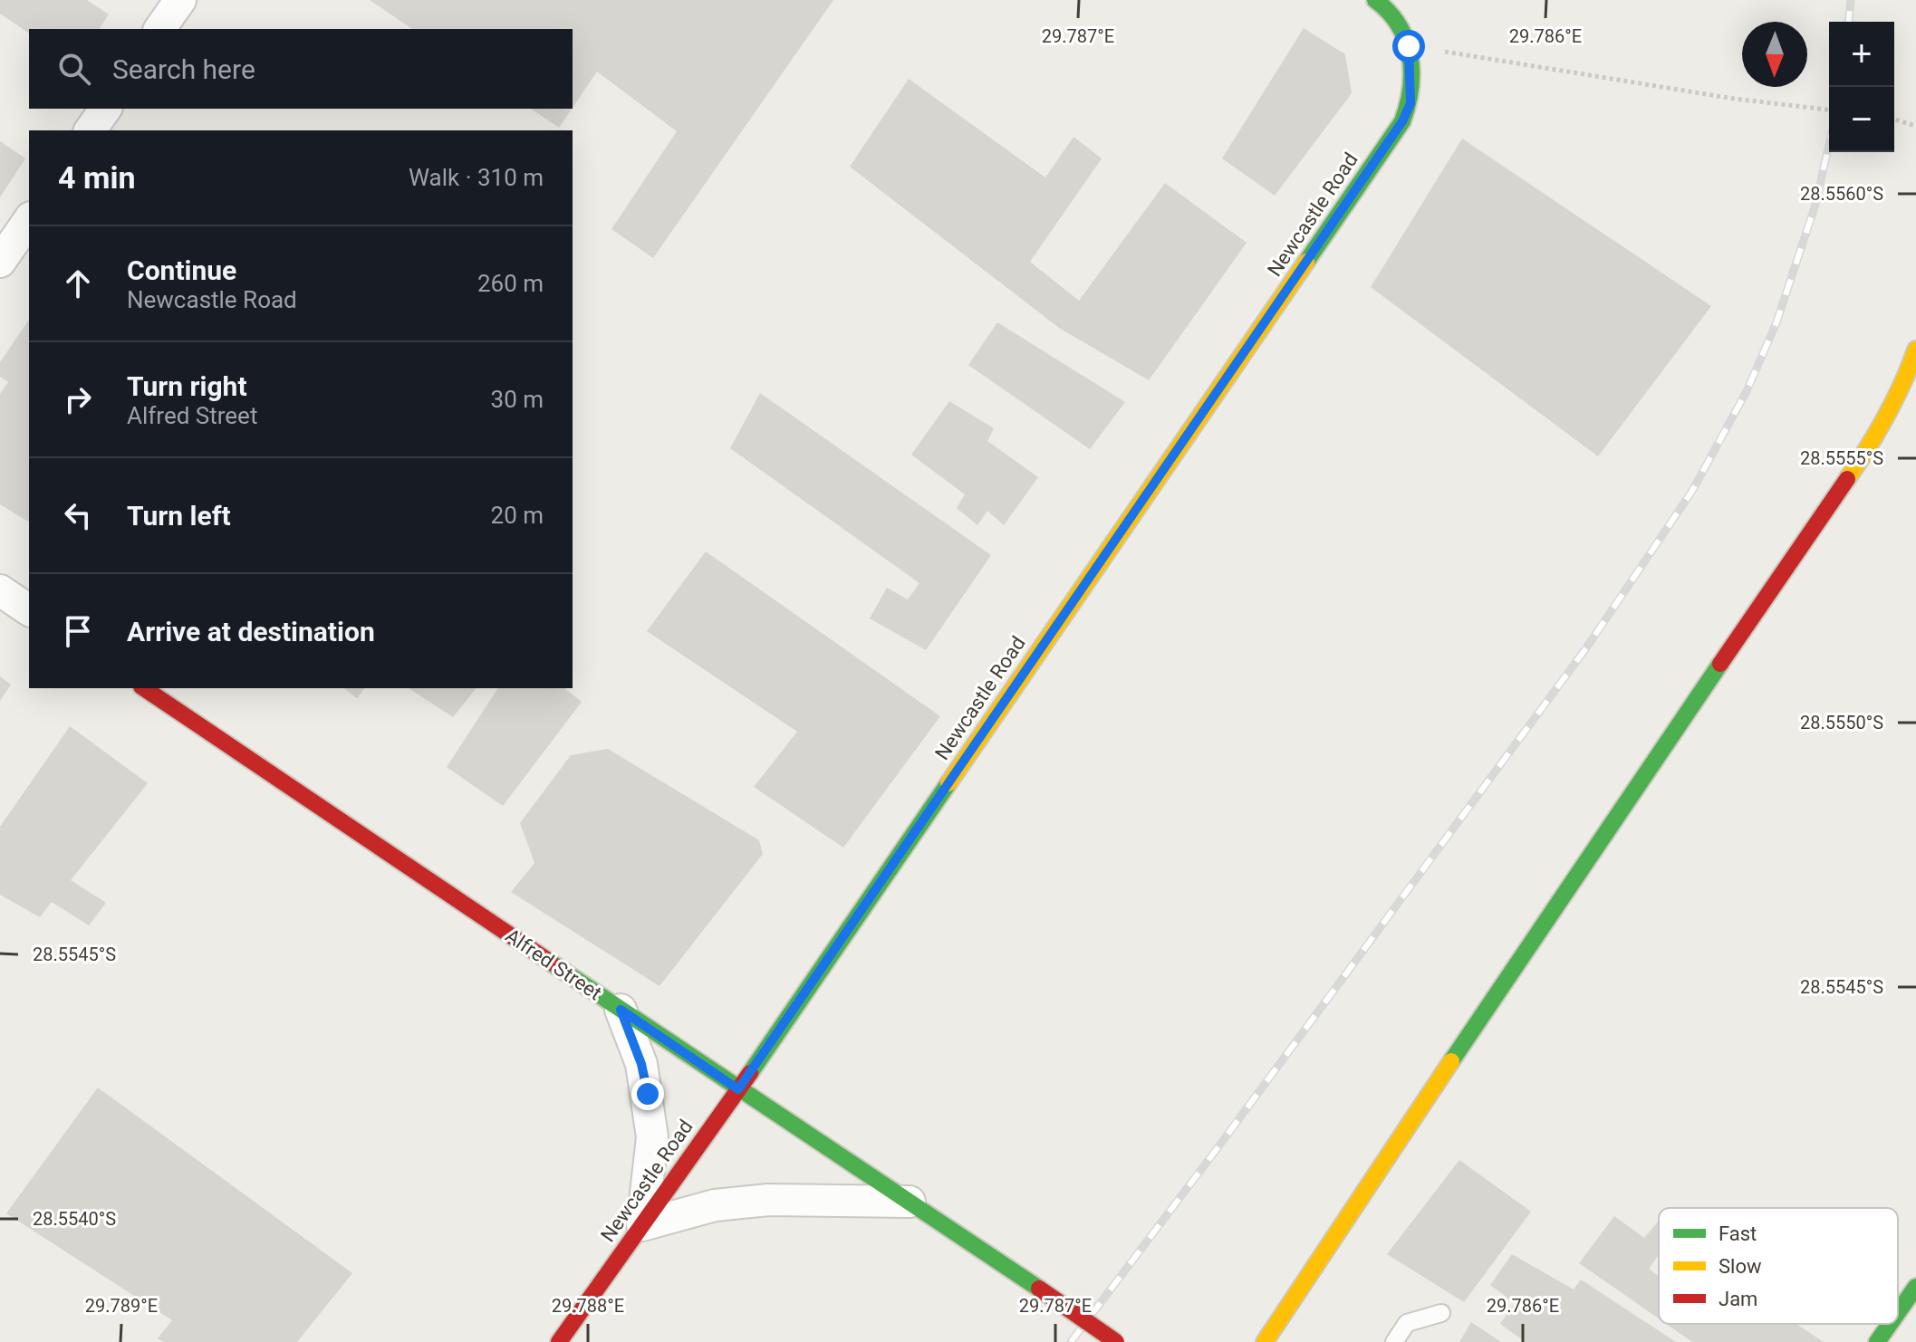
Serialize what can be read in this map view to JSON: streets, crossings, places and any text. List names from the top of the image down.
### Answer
{
  "streets": {
    "main road": ["Newcastle Road", "Alfred Street"]
  },
  "crossings": [
    ["Newcastle Road", "Alfred Street"]
  ],
  "legend": ["Fast", "Slow", "Jam"],
  "north": "bottom",
  "page": {
    "map_buttons": ["+", "−"],
    "search": "Search here",
    "heading": ["4 min", "Walk · 310 m"],
    "list": [
      ["Continue", "Newcastle Road", "260 m"],
      ["Turn right", "Alfred Street", "30 m"],
      ["Turn left", "20 m"],
      "Arrive at destination"
    ]
  },
  "coordinates": [
    "29.787°E",
    "29.786°E",
    "28.5560°S",
    "28.5555°S",
    "28.5550°S",
    "28.5545°S",
    "28.5540°S",
    "29.789°E",
    "29.788°E"
  ]
}
